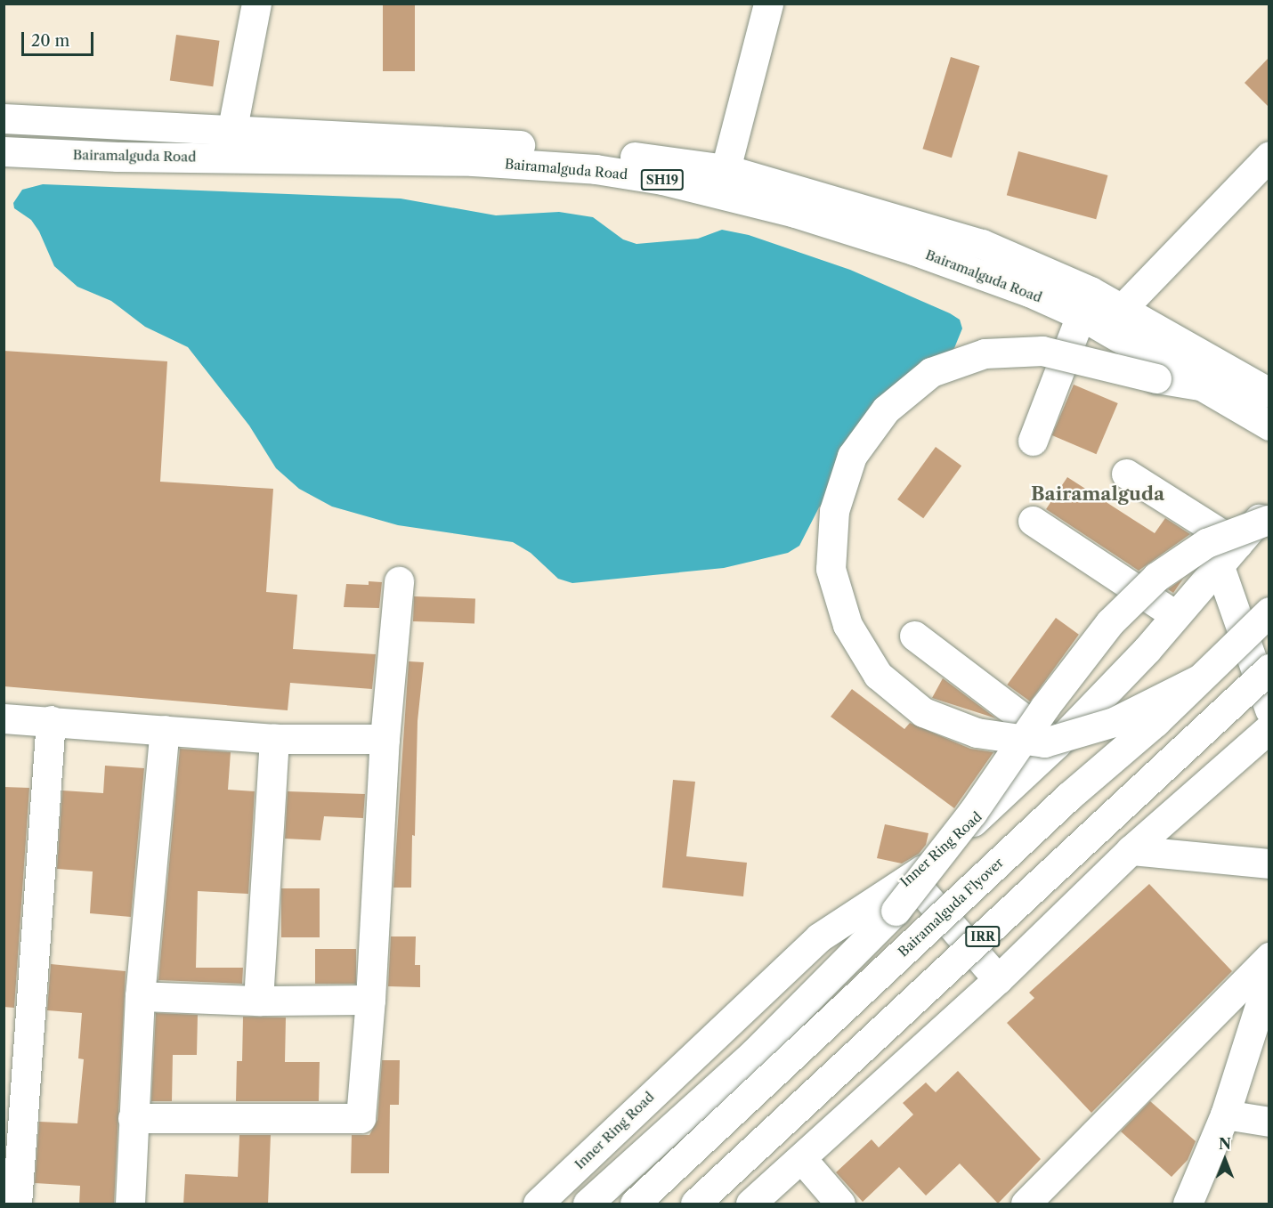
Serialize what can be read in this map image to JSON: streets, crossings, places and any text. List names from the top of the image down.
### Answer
{
  "streets": {
    "main road": [
      "Bairamalguda Road",
      "SH19",
      "Inner Ring Road",
      "Bairamalguda Flyover",
      "IRR"
    ]
  },
  "districts": ["Bairamalguda"],
  "scale_bar": "20 m",
  "north": "top"
}
